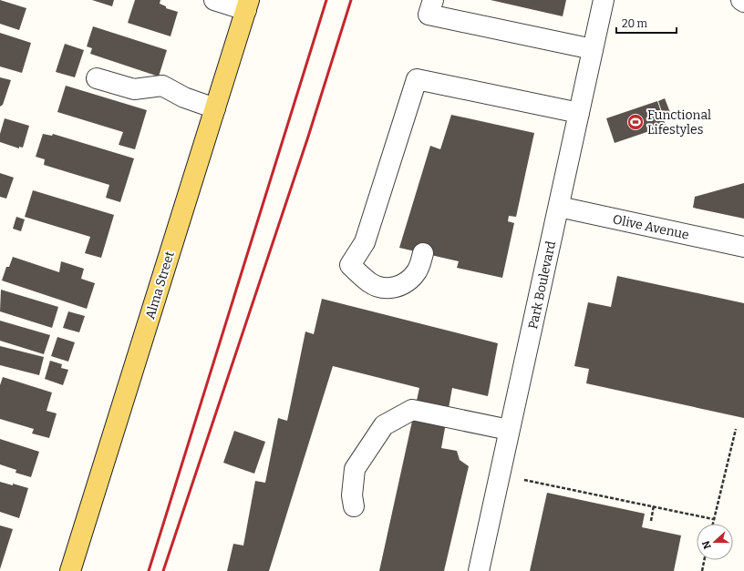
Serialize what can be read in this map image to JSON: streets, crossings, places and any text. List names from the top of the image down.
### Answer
{
  "streets": {
    "main road": ["Alma Street"],
    "street": ["Olive Avenue", "Park Boulevard"]
  },
  "crossings": [
    ["Olive Avenue", "Park Boulevard"]
  ],
  "places": {
    "sports": ["Functional Lifestyles"]
  },
  "scale_bar": "20 m",
  "north": "left"
}
